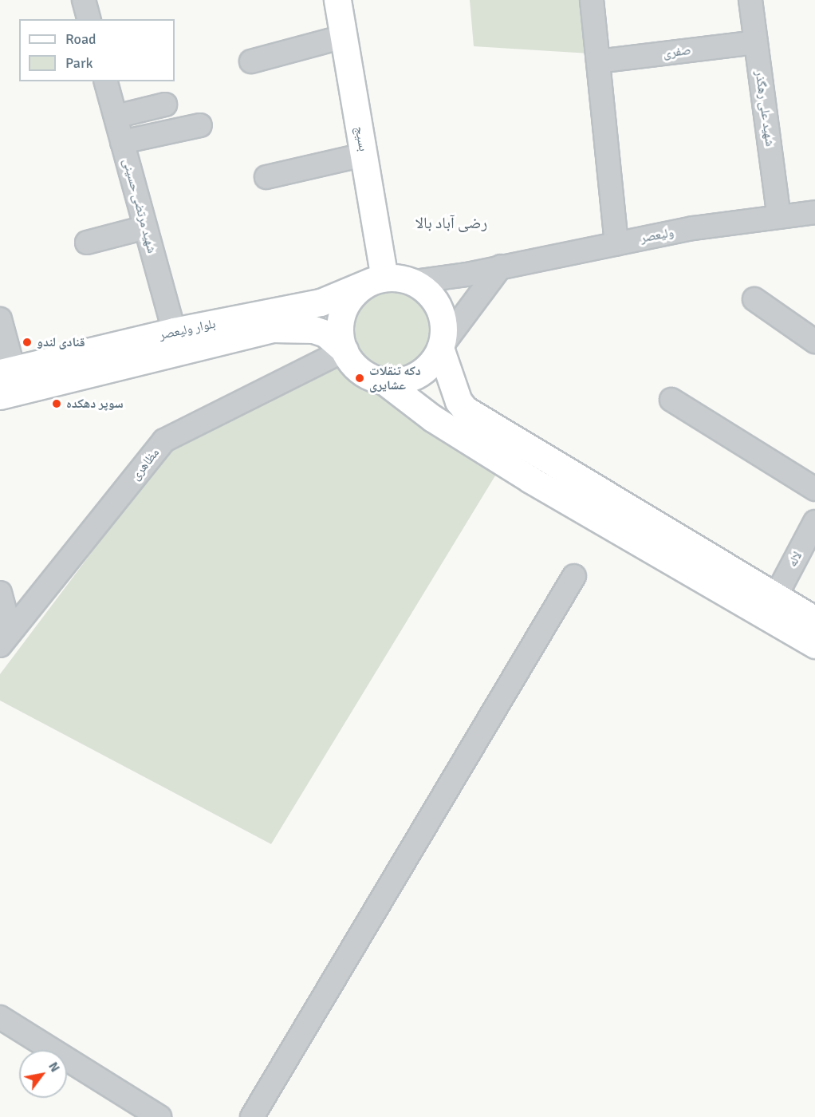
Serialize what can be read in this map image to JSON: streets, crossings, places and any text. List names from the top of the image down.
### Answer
{
  "streets": {
    "street": [
      "صفری",
      "شهید علی رهگذر",
      "بسیج",
      "شهید مرتضی حسینی",
      "ولیعصر",
      "بلوار ولیعصر",
      "مظاهری",
      "لاله"
    ]
  },
  "crossings": [
    ["صفری", "شهید علی رهگذر"],
    ["شهید علی رهگذر", "ولیعصر"],
    ["بسیج", "ولیعصر"],
    ["بسیج", "بلوار ولیعصر"],
    ["بسیج", "مظاهری"],
    ["شهید مرتضی حسینی", "بلوار ولیعصر"],
    ["ولیعصر", "بلوار ولیعصر"],
    ["ولیعصر", "مظاهری"],
    ["بلوار ولیعصر", "مظاهری"]
  ],
  "districts": ["رضی آباد بالا"],
  "places": ["قنادی لندو", "دکه تنقلات عشایری", "سوپر دهکده"],
  "legend": ["Road", "Park"],
  "north": "top right"
}
